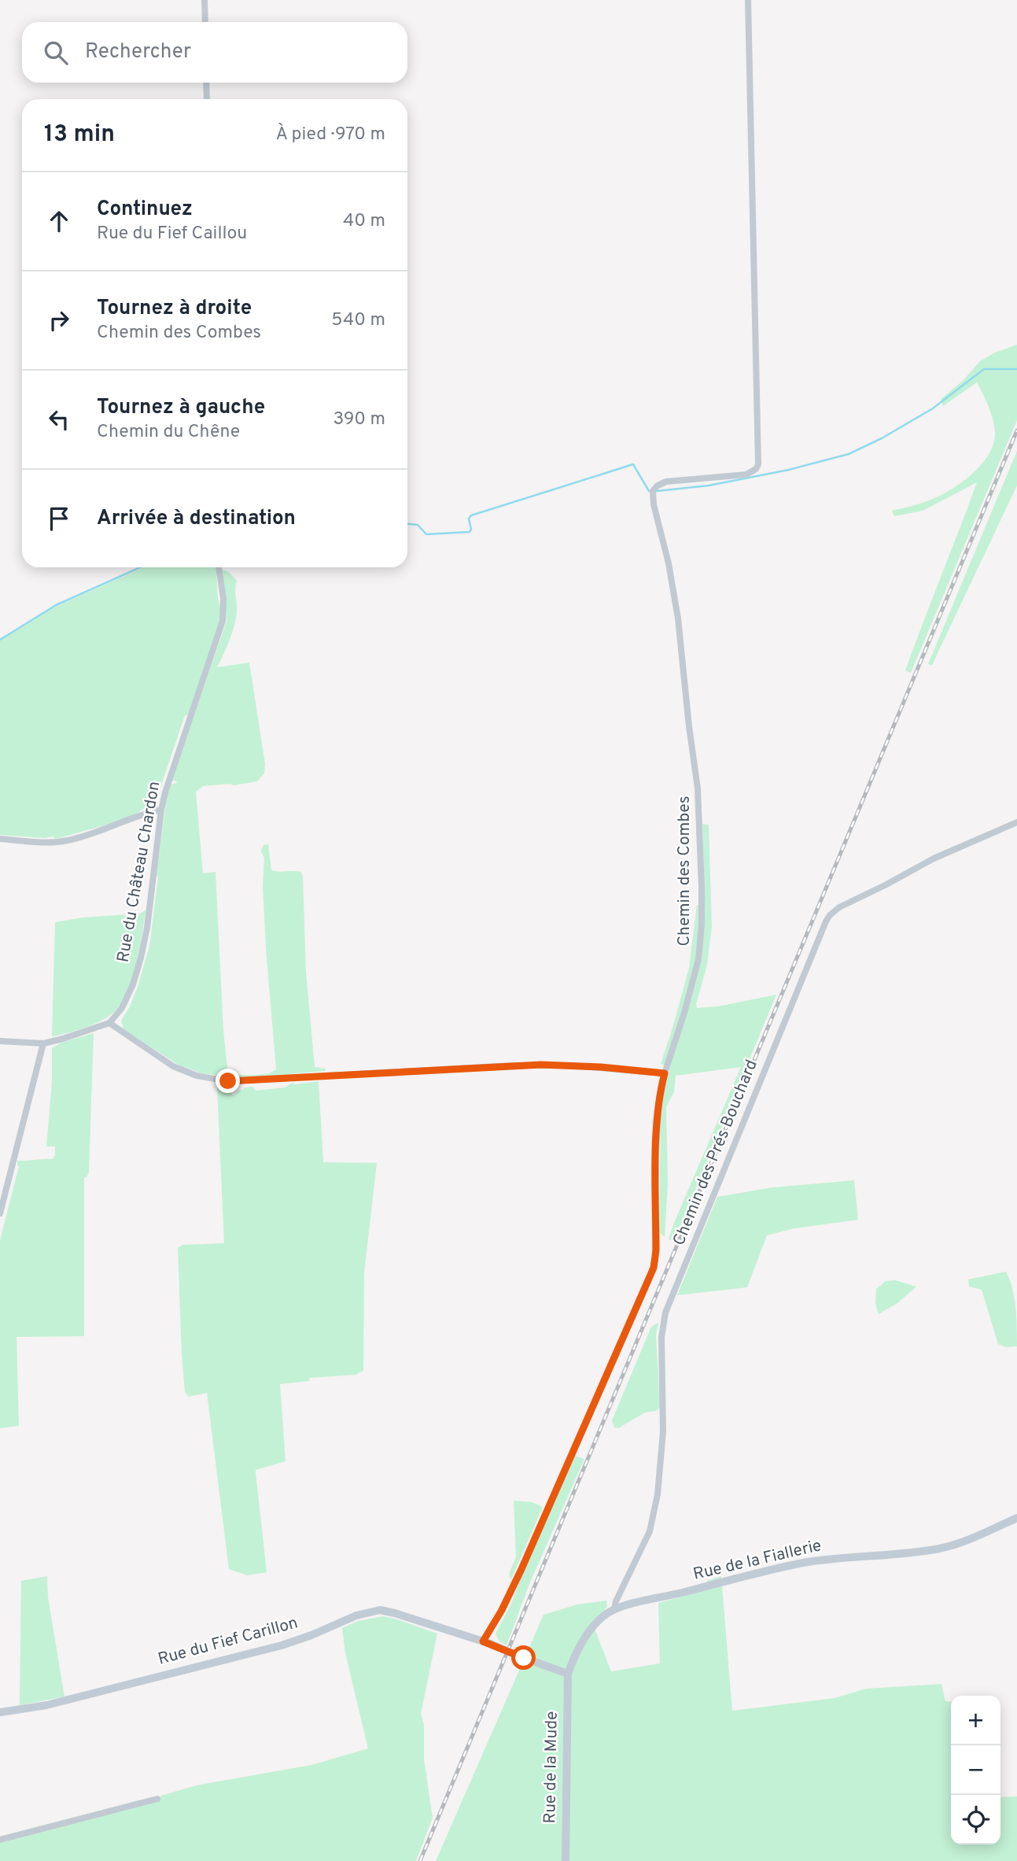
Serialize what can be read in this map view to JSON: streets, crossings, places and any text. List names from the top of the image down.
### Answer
{
  "streets": {
    "street": [
      "Chemin des Combes",
      "Rue du Château Chardon",
      "Chemin des Prés Bouchard",
      "Rue de la Fiallerie",
      "Rue du Fief Carillon",
      "Rue de la Mude"
    ]
  },
  "crossings": [
    ["Chemin des Combes", "Rue du Fief Carillon"],
    ["Chemin des Prés Bouchard", "Rue de la Fiallerie"],
    ["Rue de la Fiallerie", "Rue du Fief Carillon"],
    ["Rue de la Fiallerie", "Rue de la Mude"],
    ["Rue du Fief Carillon", "Rue de la Mude"]
  ],
  "page": {
    "search": "Rechercher",
    "heading": ["13 min", "À pied · 970 m"],
    "list": [
      ["Continuez", "Rue du Fief Caillou", "40 m"],
      ["Tournez à droite", "Chemin des Combes", "540 m"],
      ["Tournez à gauche", "Chemin du Chêne", "390 m"],
      "Arrivée à destination"
    ],
    "map_buttons": ["+", "−"]
  }
}
